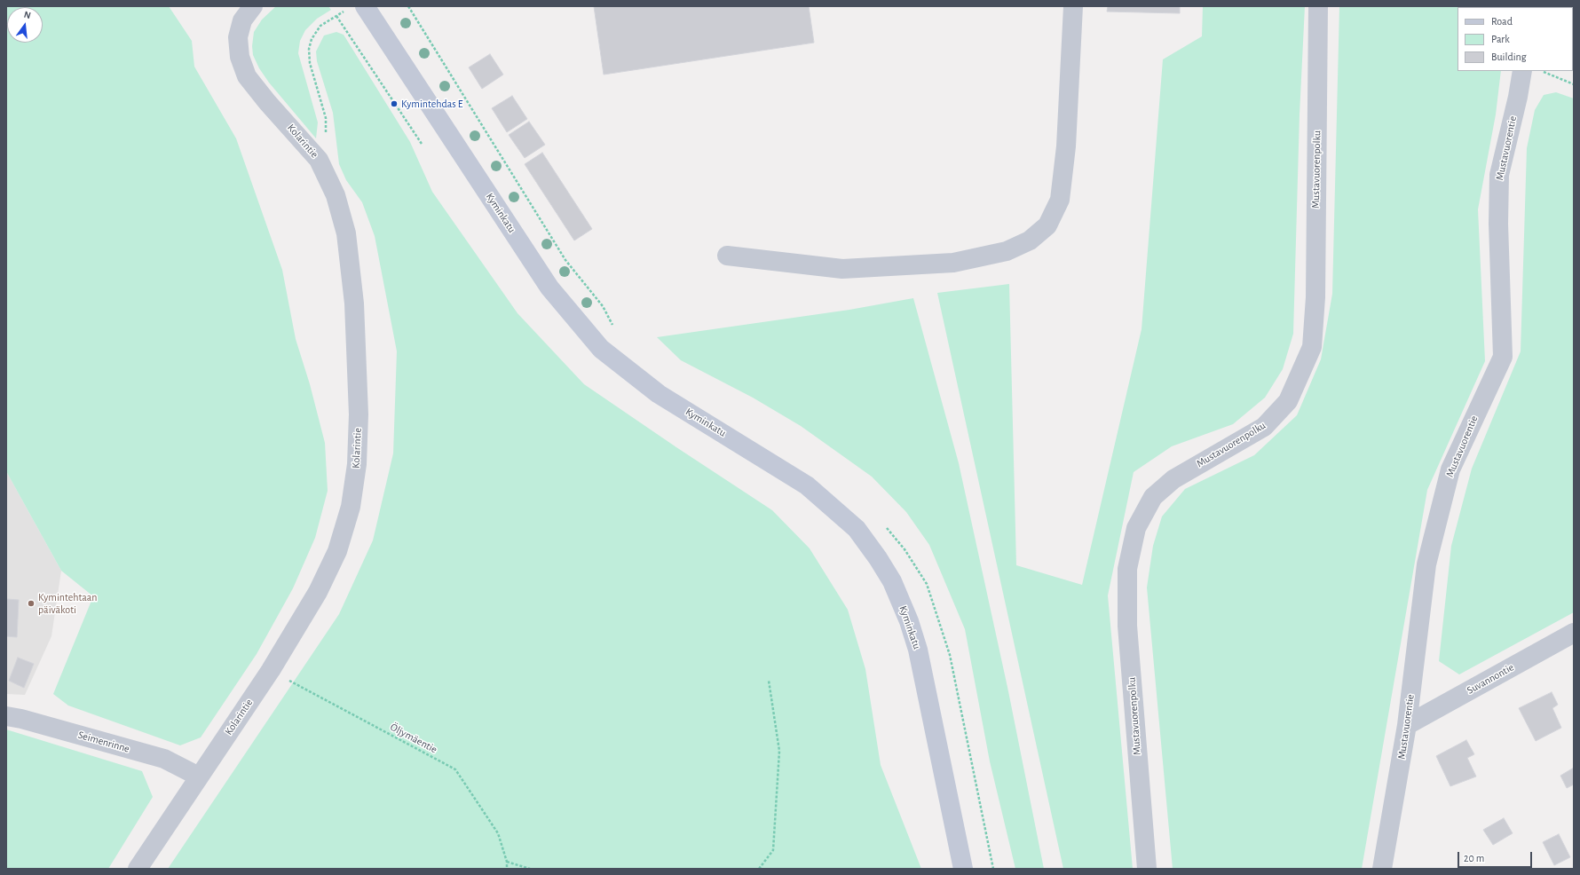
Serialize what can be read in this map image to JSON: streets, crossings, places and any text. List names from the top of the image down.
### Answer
{
  "streets": {
    "street": [
      "Kolarintie",
      "Mustavuorentie",
      "Mustavuorenpolku",
      "Kyminkatu",
      "Suvannontie",
      "Seimenrinne"
    ],
    "path": ["Öljymäentie"]
  },
  "crossings": [
    ["Kolarintie", "Öljymäentie"],
    ["Kolarintie", "Seimenrinne"],
    ["Mustavuorentie", "Suvannontie"]
  ],
  "places": ["Kymintehdas E", "Kymintehtaan päiväkoti"],
  "legend": ["Road", "Park", "Building"],
  "scale_bar": "20 m",
  "north": "top"
}
